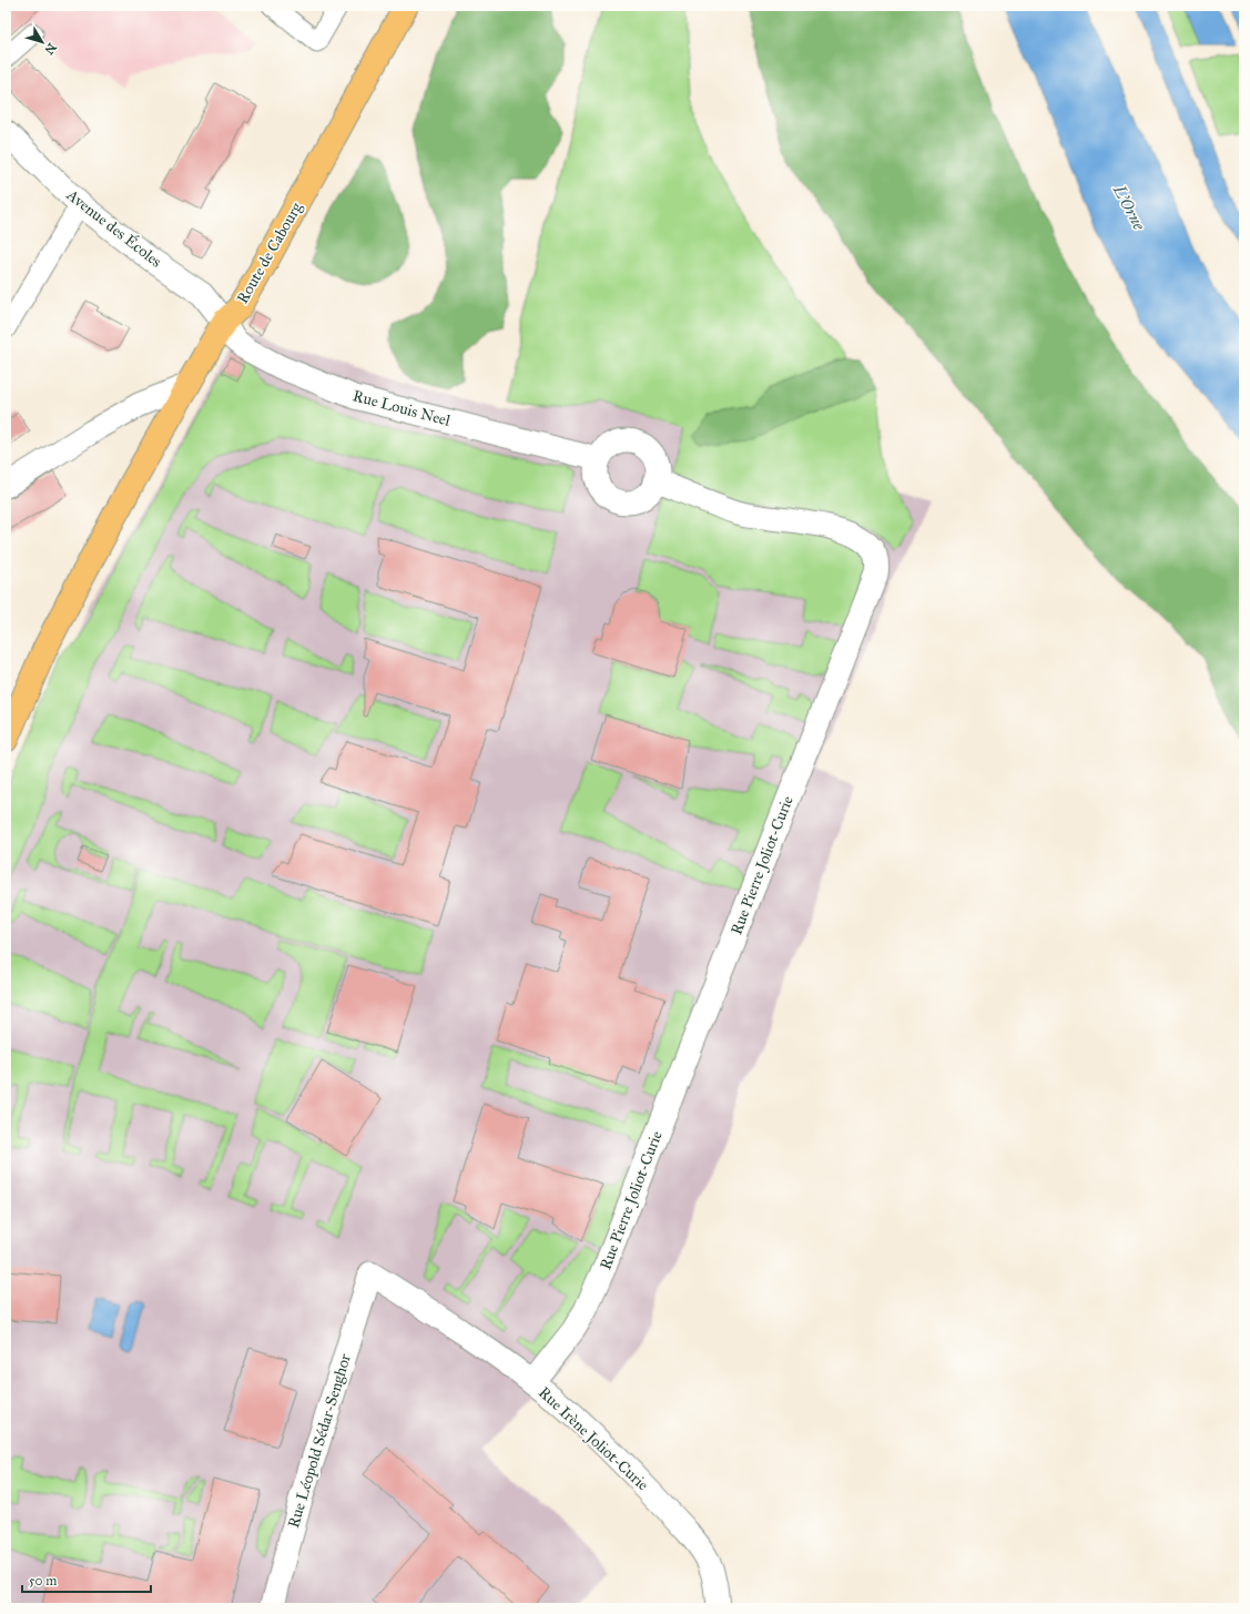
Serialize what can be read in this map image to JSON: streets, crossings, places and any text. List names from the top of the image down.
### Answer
{
  "streets": {
    "main road": ["Route de Cabourg"],
    "street": [
      "Avenue des Écoles",
      "Rue Louis Neel",
      "Rue Pierre Joliot-Curie",
      "Rue Irène Joliot-Curie",
      "Rue Léopold Sédar-Senghor"
    ]
  },
  "crossings": [
    ["Avenue des Écoles", "Route de Cabourg"],
    ["Avenue des Écoles", "Rue Louis Neel"],
    ["Route de Cabourg", "Rue Louis Neel"],
    ["Rue Louis Neel", "Rue Pierre Joliot-Curie"],
    ["Rue Pierre Joliot-Curie", "Rue Irène Joliot-Curie"],
    ["Rue Irène Joliot-Curie", "Rue Léopold Sédar-Senghor"]
  ],
  "water": ["L'Orne"],
  "scale_bar": "50 m",
  "north": "bottom right"
}
